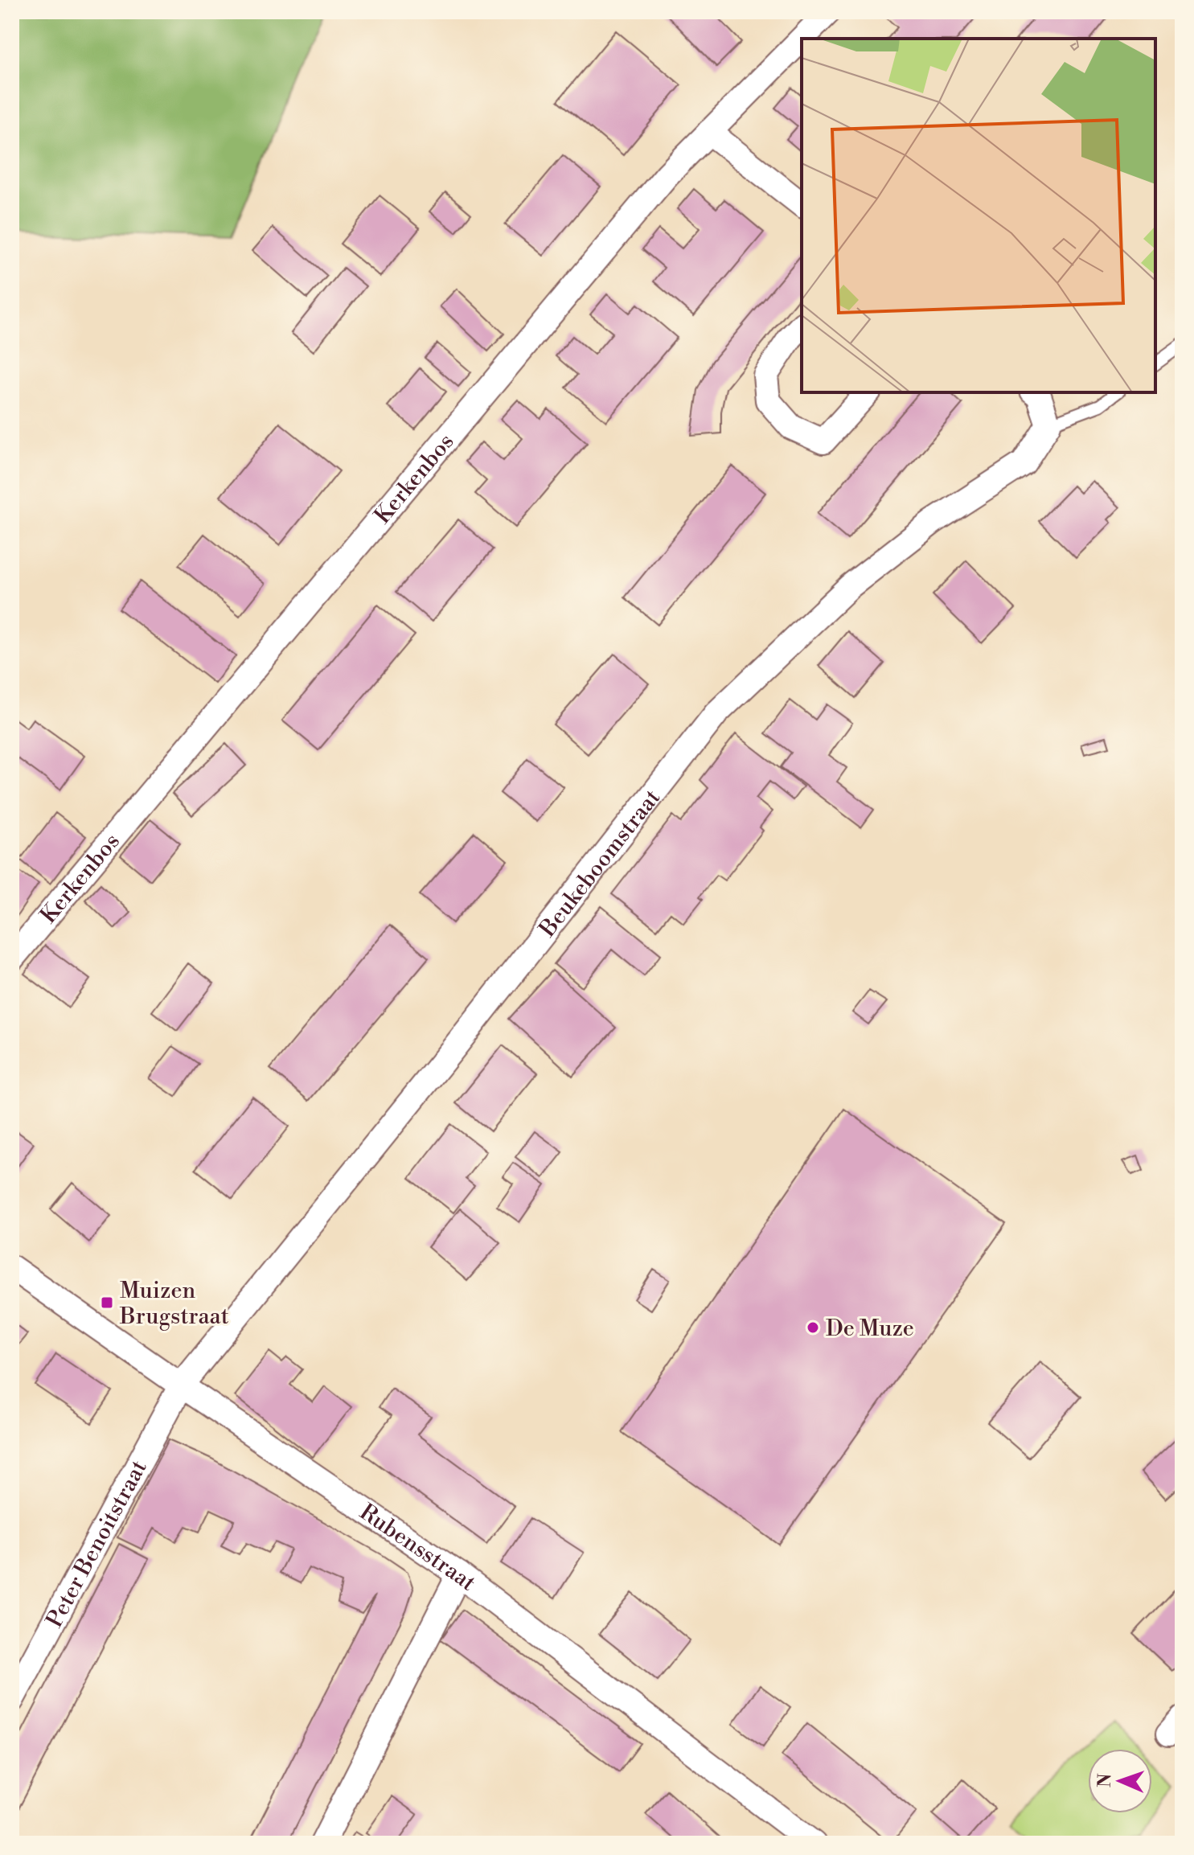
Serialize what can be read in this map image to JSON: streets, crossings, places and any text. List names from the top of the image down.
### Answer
{
  "streets": {
    "street": [
      "Kerkenbos",
      "Beukeboomstraat",
      "Peter Benoitstraat",
      "Rubensstraat"
    ]
  },
  "crossings": [
    ["Beukeboomstraat", "Peter Benoitstraat"],
    ["Beukeboomstraat", "Rubensstraat"],
    ["Peter Benoitstraat", "Rubensstraat"]
  ],
  "places": {
    "transit": ["Muizen Brugstraat"],
    "other": ["De Muze"]
  },
  "north": "left"
}
